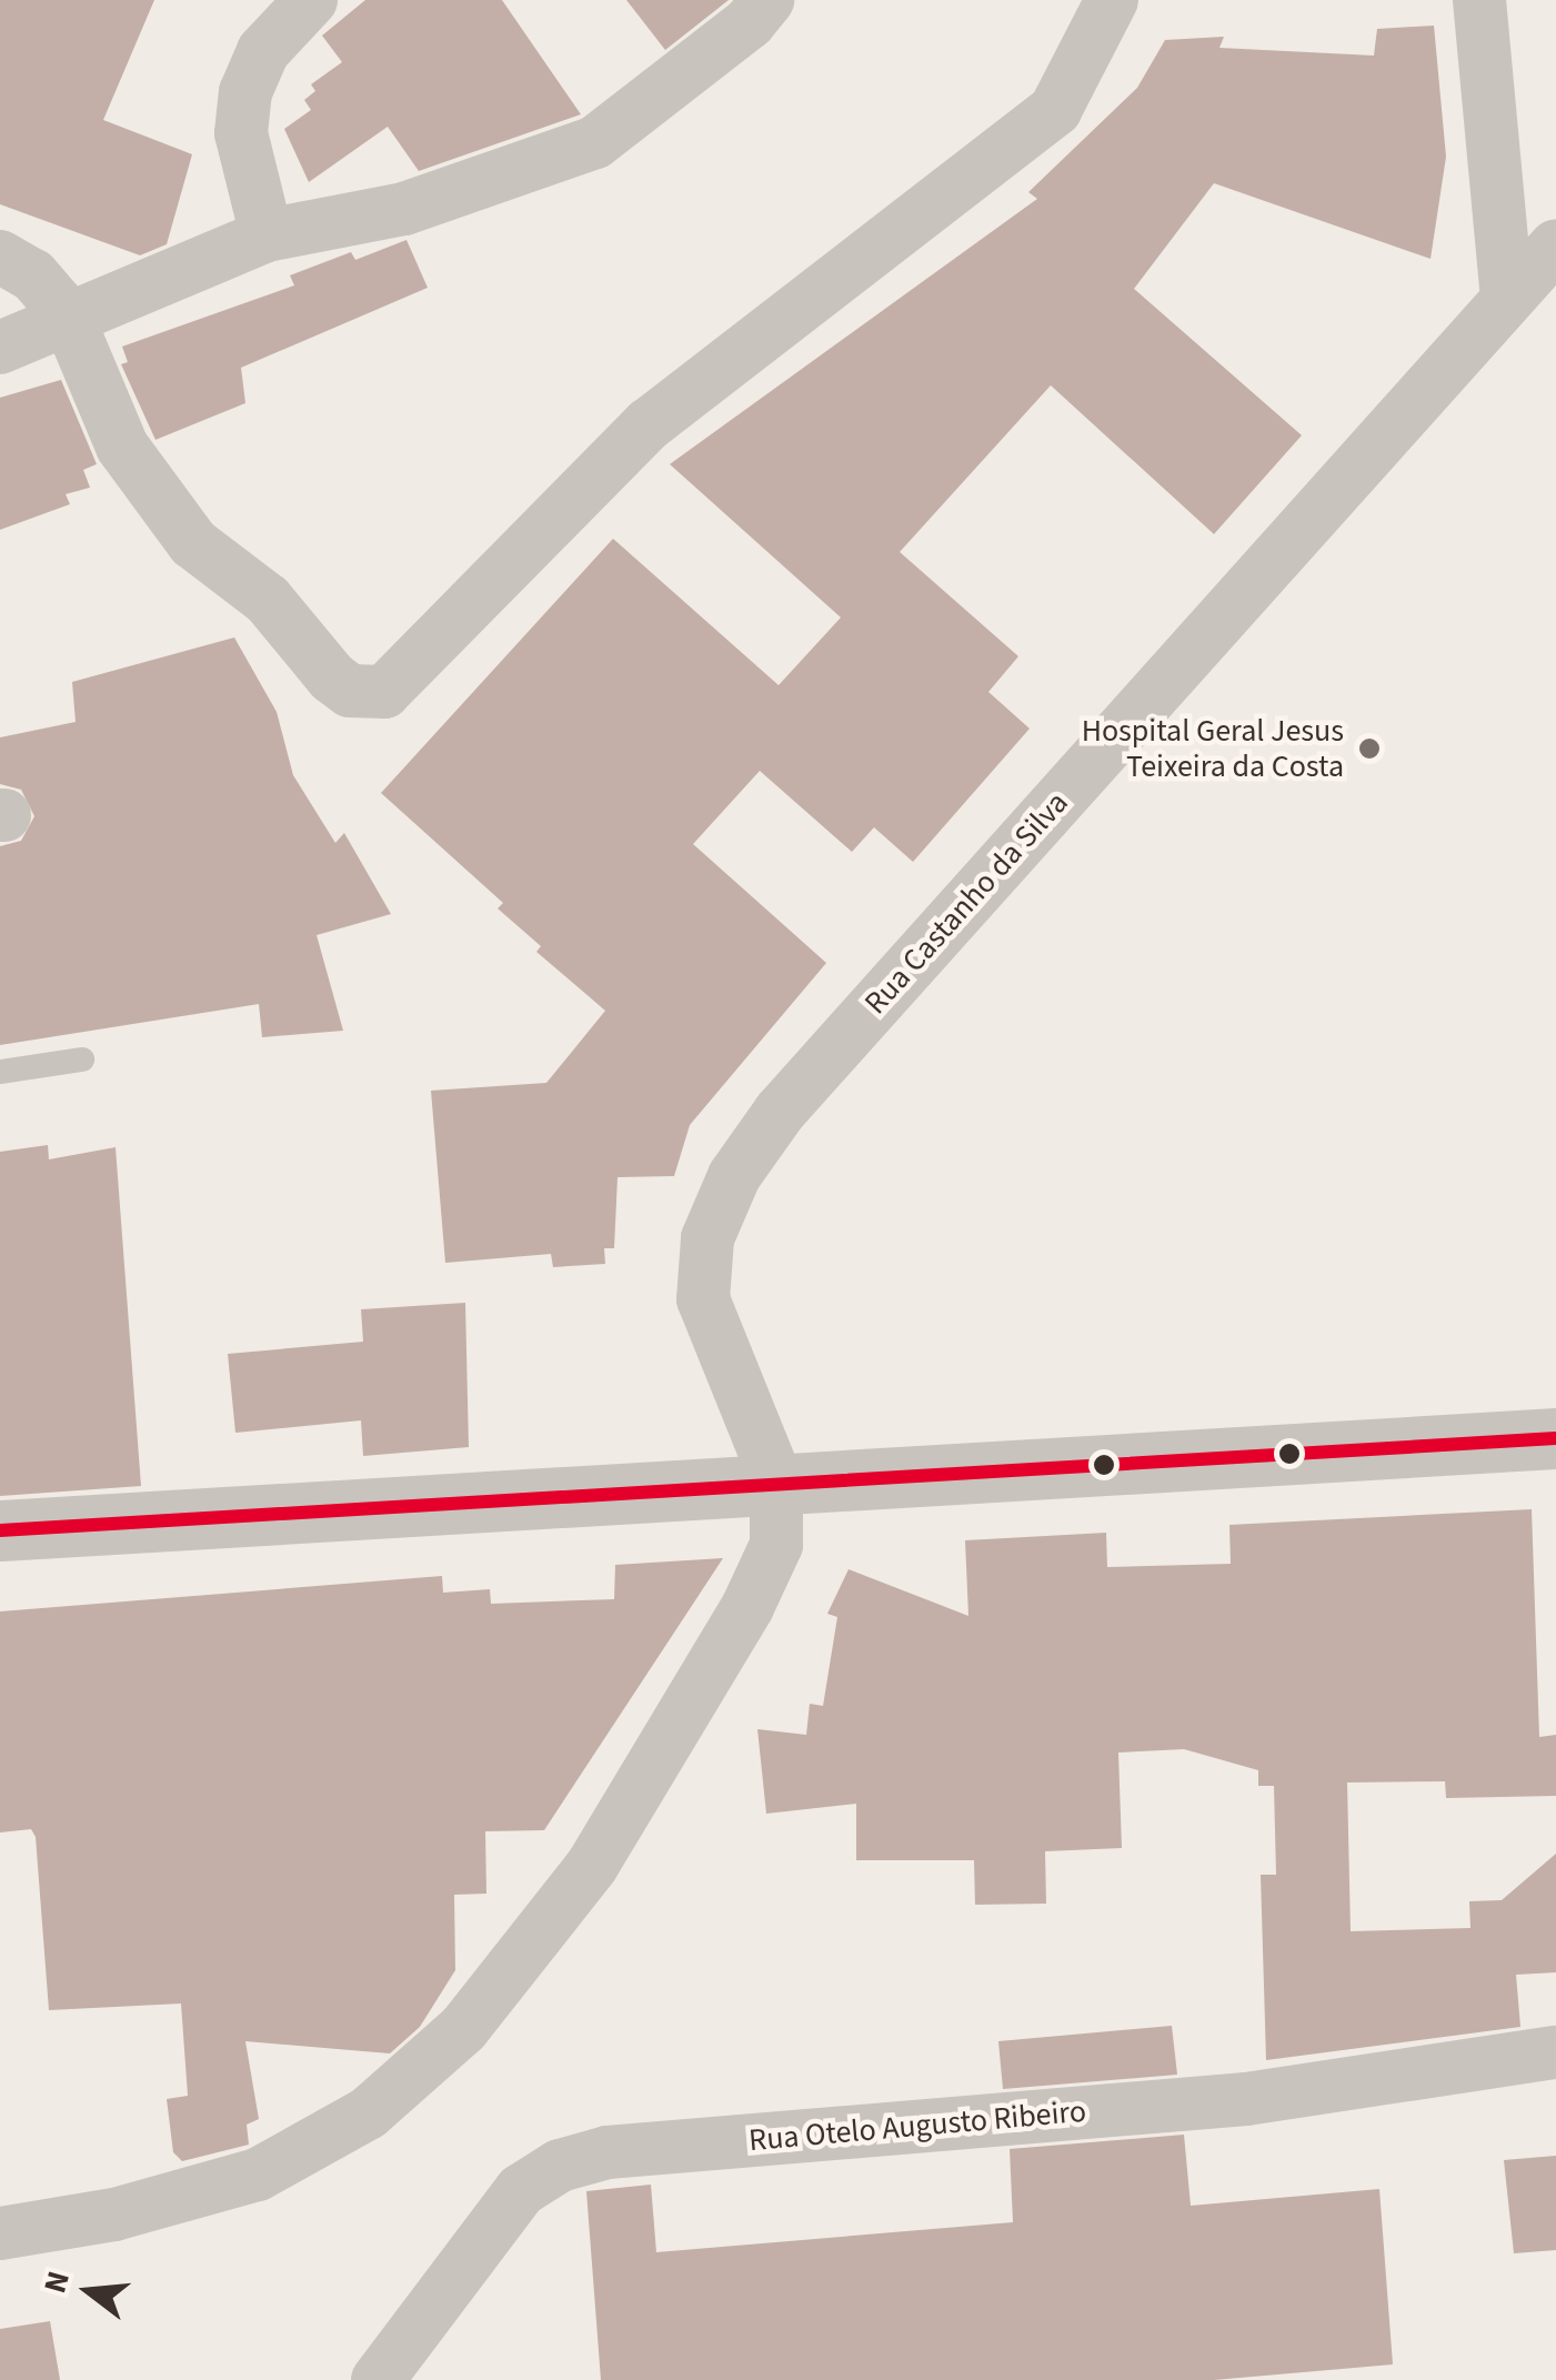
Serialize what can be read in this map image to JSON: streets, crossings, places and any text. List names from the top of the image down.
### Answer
{
  "streets": {
    "street": ["Rua Castanho da Silva", "Rua Otelo Augusto Ribeiro"]
  },
  "places": ["Hospital Geral Jesus Teixeira da Costa"],
  "north": "left"
}
